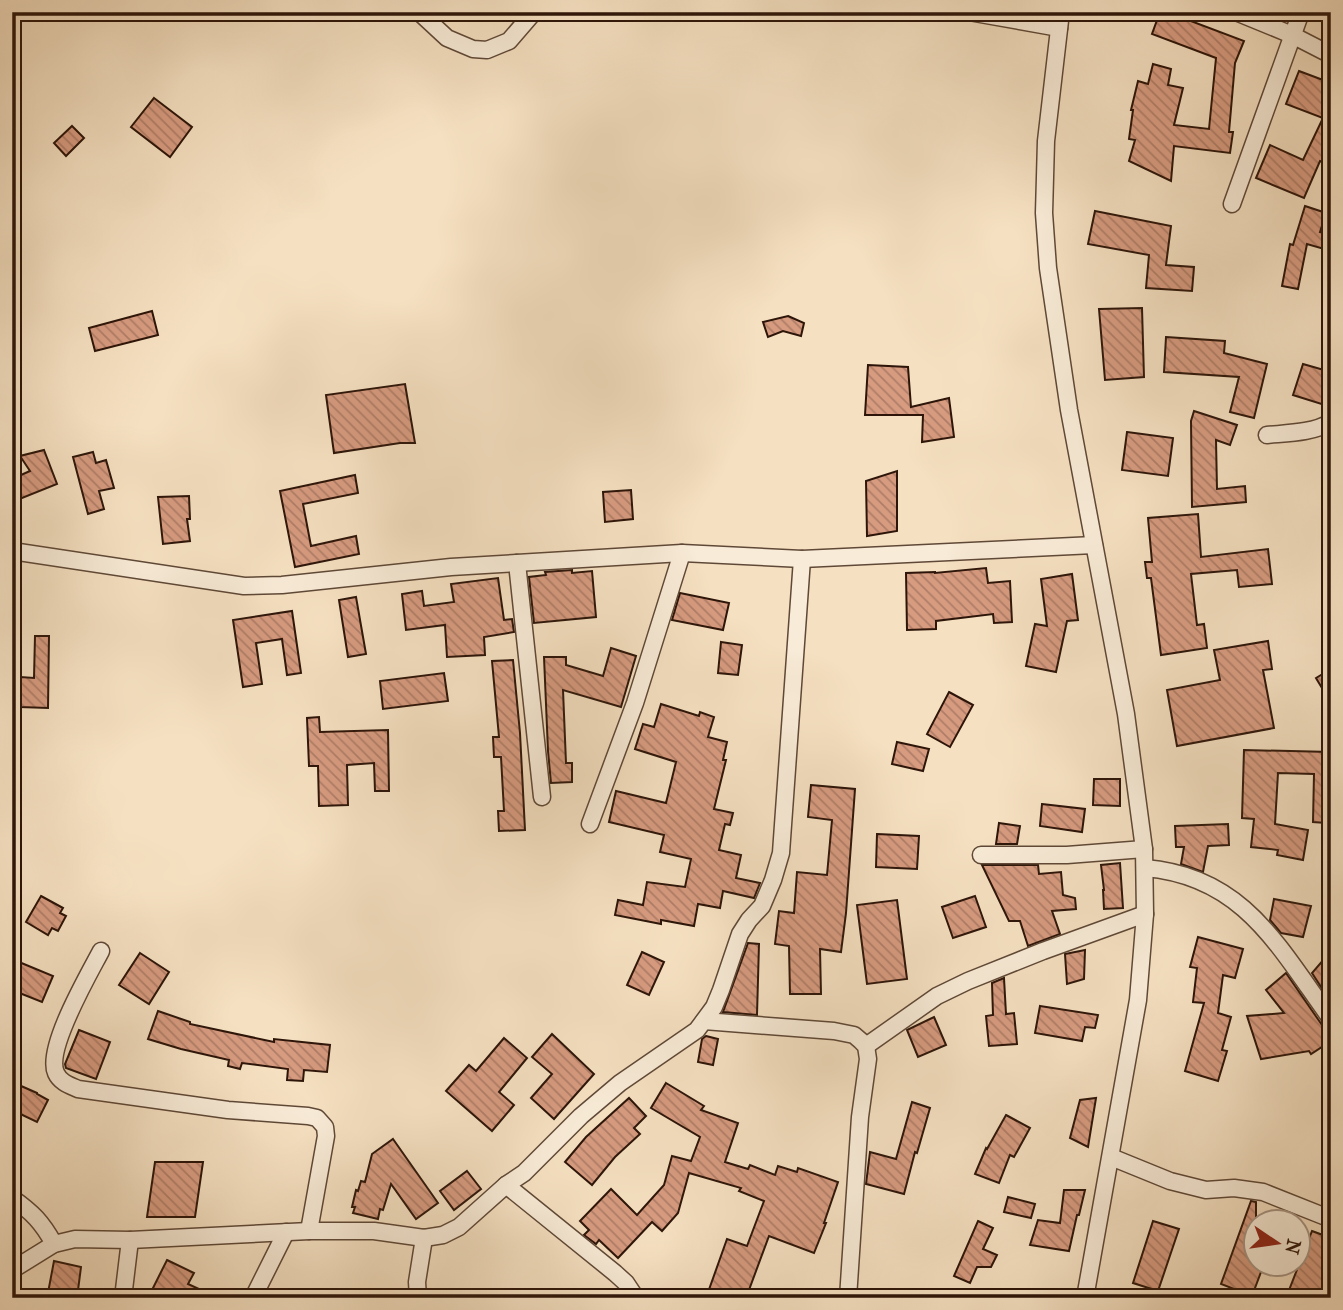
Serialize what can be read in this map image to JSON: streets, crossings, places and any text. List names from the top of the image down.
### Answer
{
  "north": "right"
}
